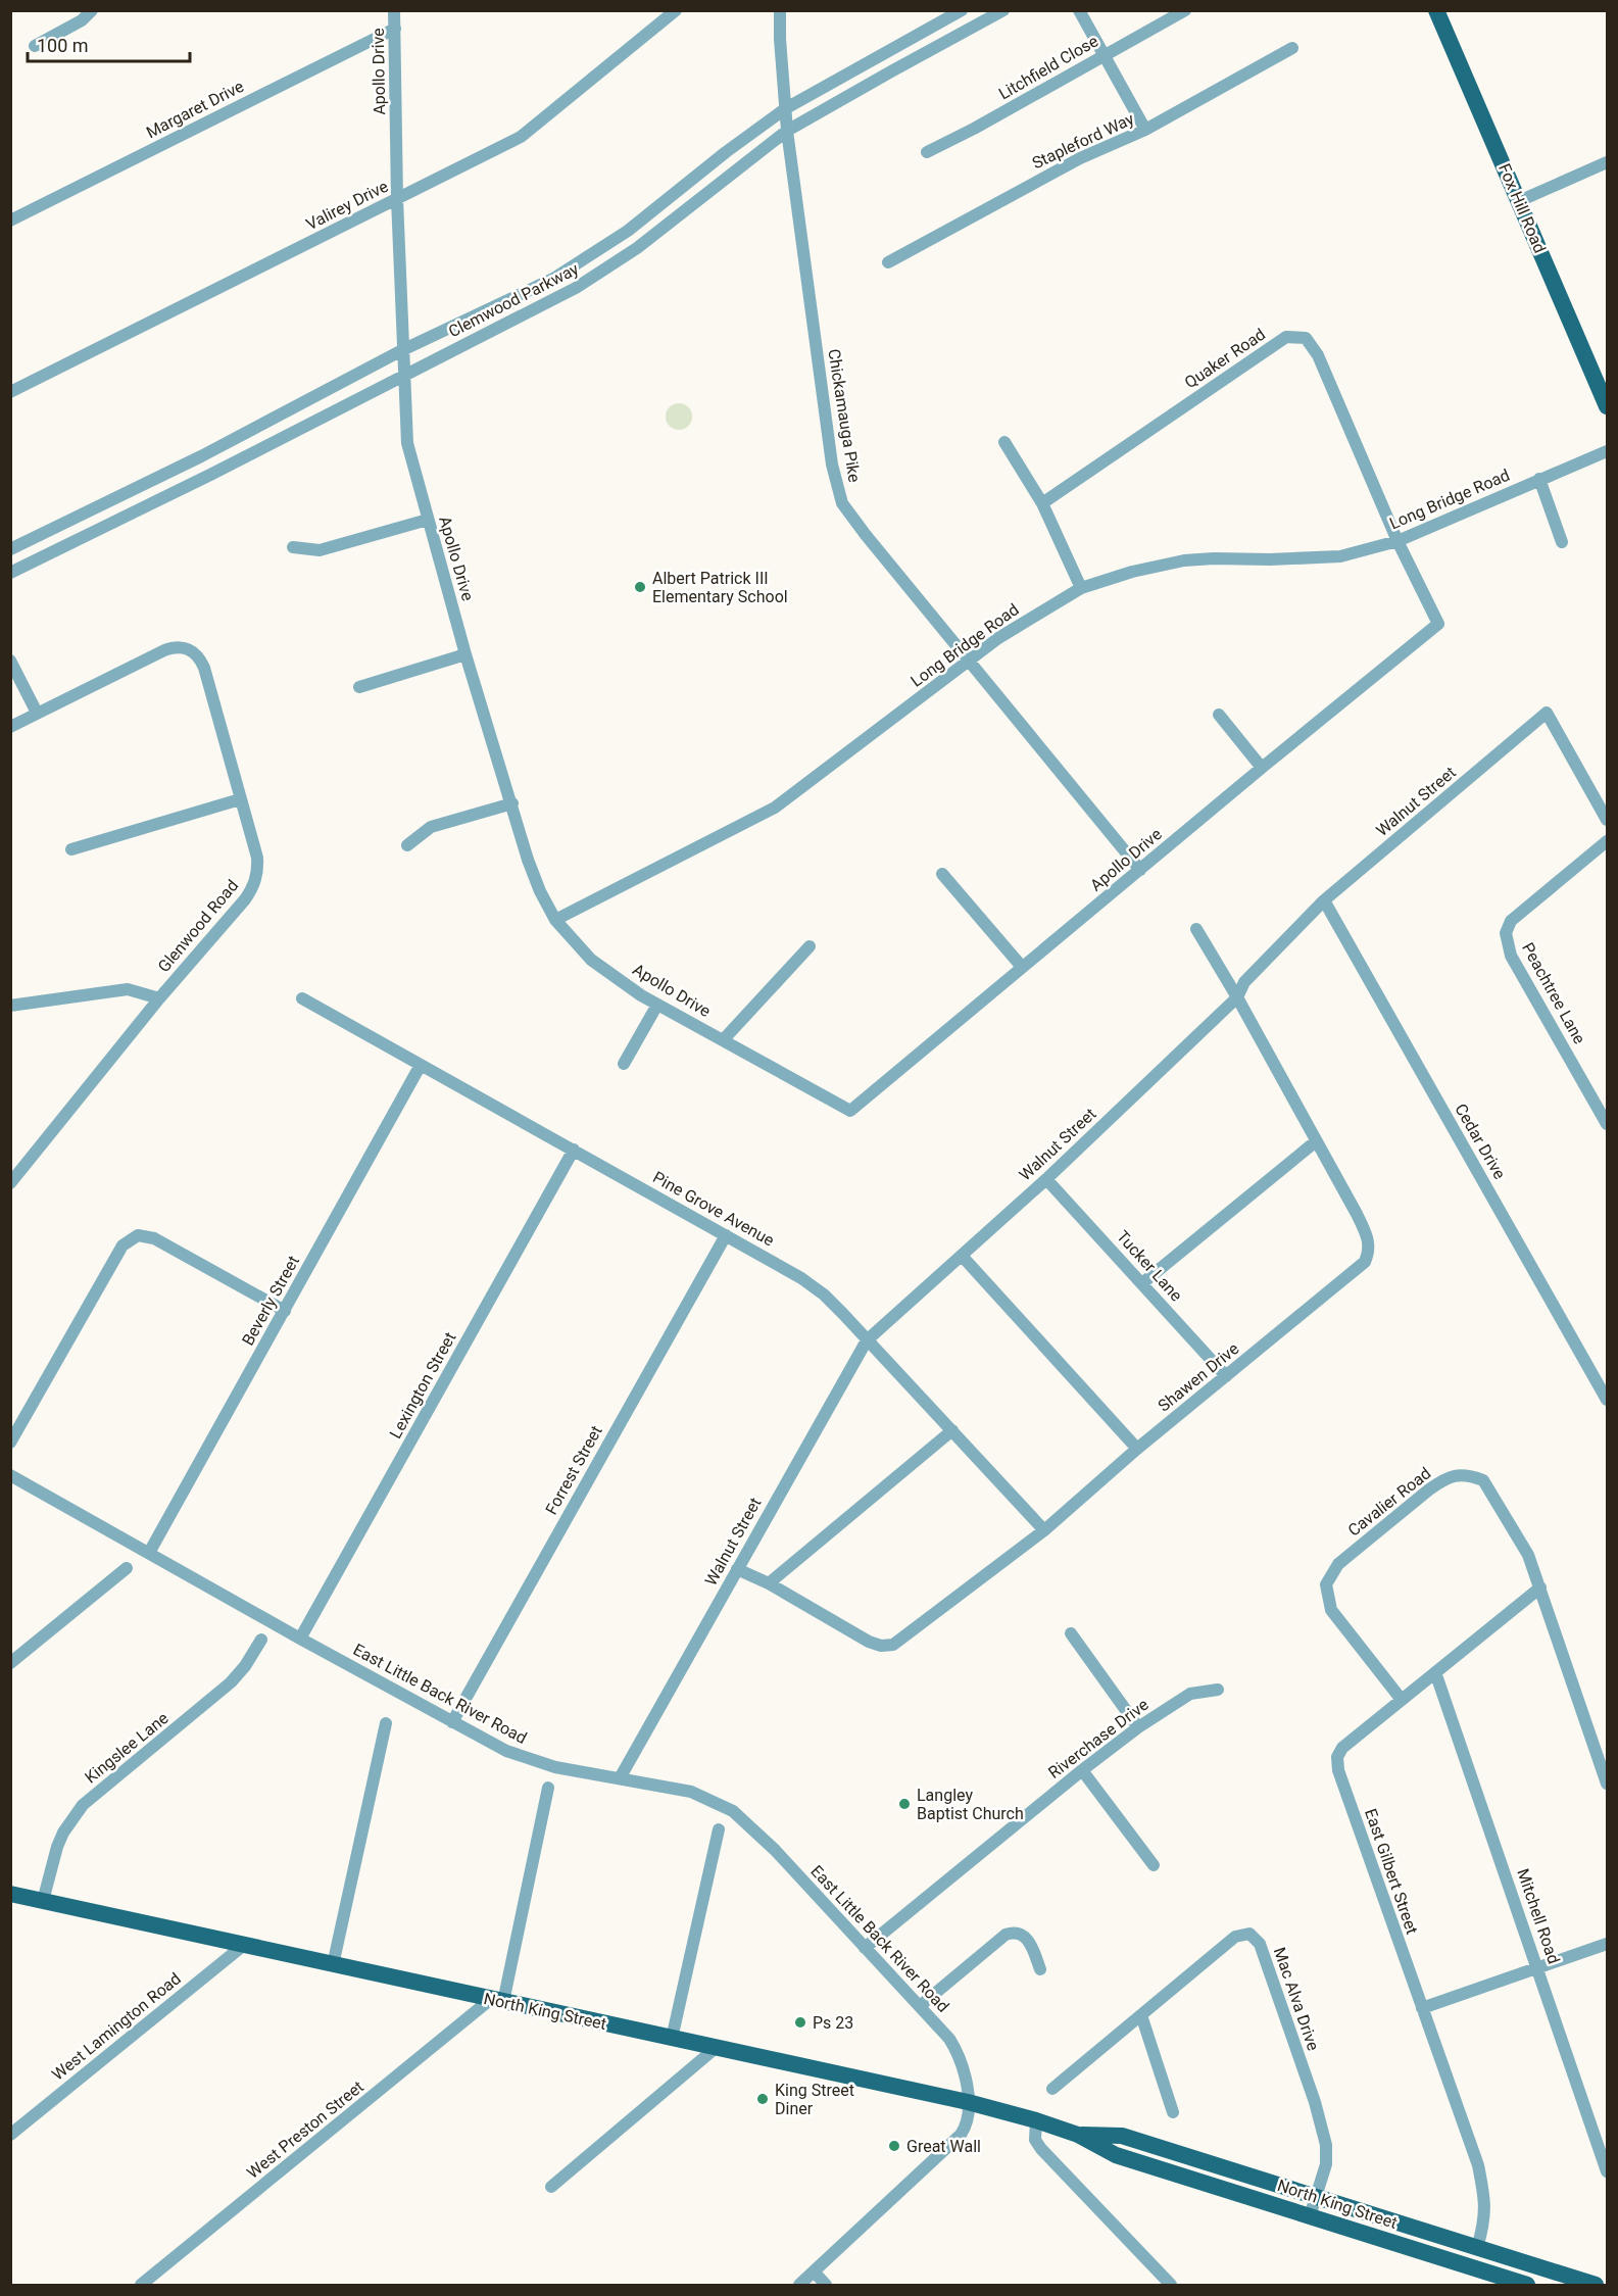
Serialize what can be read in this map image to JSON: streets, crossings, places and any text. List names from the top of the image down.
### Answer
{
  "streets": {
    "main road": ["Fox Hill Road", "North King Street"],
    "street": [
      "Litchfield Close",
      "Apollo Drive",
      "Margaret Drive",
      "Stapleford Way",
      "Valirey Drive",
      "Clemwood Parkway",
      "Quaker Road",
      "Chickamauga Pike",
      "Long Bridge Road",
      "Walnut Street",
      "Glenwood Road",
      "Peachtree Lane",
      "Cedar Drive",
      "Pine Grove Avenue",
      "Tucker Lane",
      "Beverly Street",
      "Shawen Drive",
      "Lexington Street",
      "Forrest Street",
      "Cavalier Road",
      "East Little Back River Road",
      "Riverchase Drive",
      "Kingslee Lane",
      "East Gilbert Street",
      "Mitchell Road",
      "Mac Alva Drive",
      "West Lamington Road",
      "West Preston Street"
    ]
  },
  "crossings": [
    ["Apollo Drive", "Margaret Drive"],
    ["Apollo Drive", "Valirey Drive"],
    ["Apollo Drive", "Clemwood Parkway"],
    ["Apollo Drive", "Quaker Road"],
    ["Apollo Drive", "Chickamauga Pike"],
    ["Apollo Drive", "Long Bridge Road"],
    ["Clemwood Parkway", "Chickamauga Pike"],
    ["Quaker Road", "Long Bridge Road"],
    ["Chickamauga Pike", "Long Bridge Road"],
    ["Walnut Street", "Cedar Drive"],
    ["Walnut Street", "Pine Grove Avenue"],
    ["Walnut Street", "Tucker Lane"],
    ["Walnut Street", "Shawen Drive"],
    ["Walnut Street", "East Little Back River Road"],
    ["Pine Grove Avenue", "Beverly Street"],
    ["Pine Grove Avenue", "Shawen Drive"],
    ["Pine Grove Avenue", "Lexington Street"],
    ["Pine Grove Avenue", "Forrest Street"],
    ["Tucker Lane", "Shawen Drive"],
    ["Beverly Street", "East Little Back River Road"],
    ["Lexington Street", "East Little Back River Road"],
    ["Forrest Street", "East Little Back River Road"],
    ["Cavalier Road", "East Gilbert Street"],
    ["East Little Back River Road", "Riverchase Drive"],
    ["East Little Back River Road", "North King Street"],
    ["Kingslee Lane", "North King Street"],
    ["East Gilbert Street", "Mitchell Road"],
    ["East Gilbert Street", "North King Street"],
    ["Mac Alva Drive", "North King Street"],
    ["North King Street", "West Lamington Road"],
    ["North King Street", "West Preston Street"]
  ],
  "places": [
    "Albert Patrick III Elementary School",
    "Langley Baptist Church",
    "Ps 23",
    "King Street Diner",
    "Great Wall"
  ],
  "scale_bar": "100 m"
}
